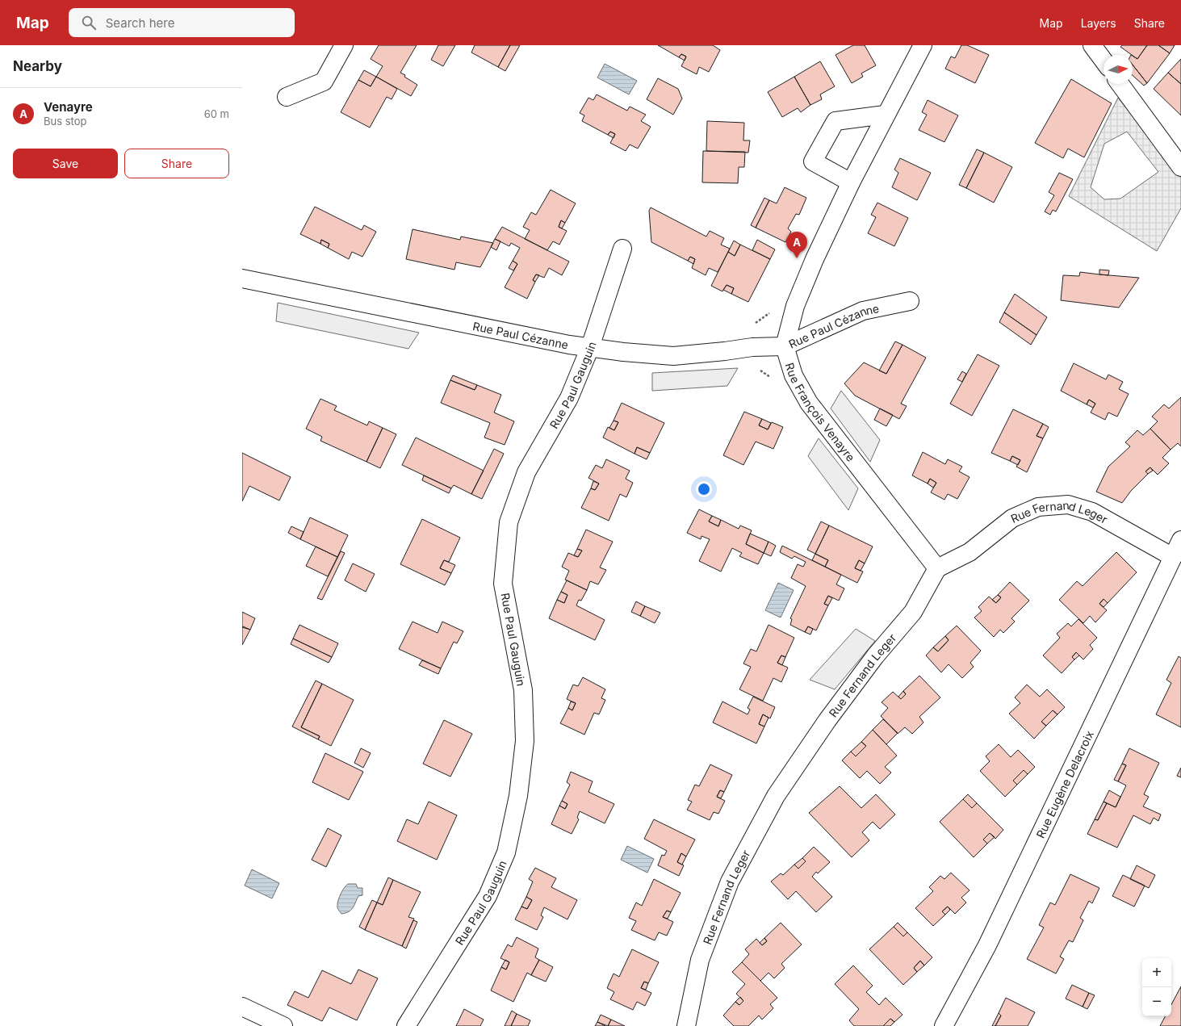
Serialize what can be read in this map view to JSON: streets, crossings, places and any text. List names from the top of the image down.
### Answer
{
  "streets": {
    "street": [
      "Rue Paul Cézanne",
      "Rue Paul Gauguin",
      "Rue François Venayre",
      "Rue Fernand Leger",
      "Rue Eugène Delacroix"
    ]
  },
  "crossings": [
    ["Rue Paul Cézanne", "Rue Paul Gauguin"],
    ["Rue Paul Cézanne", "Rue François Venayre"],
    ["Rue François Venayre", "Rue Fernand Leger"],
    ["Rue Fernand Leger", "Rue Eugène Delacroix"]
  ],
  "north": "right",
  "page": {
    "header": "Map",
    "search": "Search here",
    "nav": ["Map", "Layers", "Share"],
    "heading": "Nearby",
    "list": [
      {
        "mark": "A",
        "name": "Venayre",
        "note": "Bus stop",
        "value": "60 m"
      }
    ],
    "buttons": ["Save", "Share"],
    "pins": "A",
    "map_buttons": ["+", "−"]
  }
}
